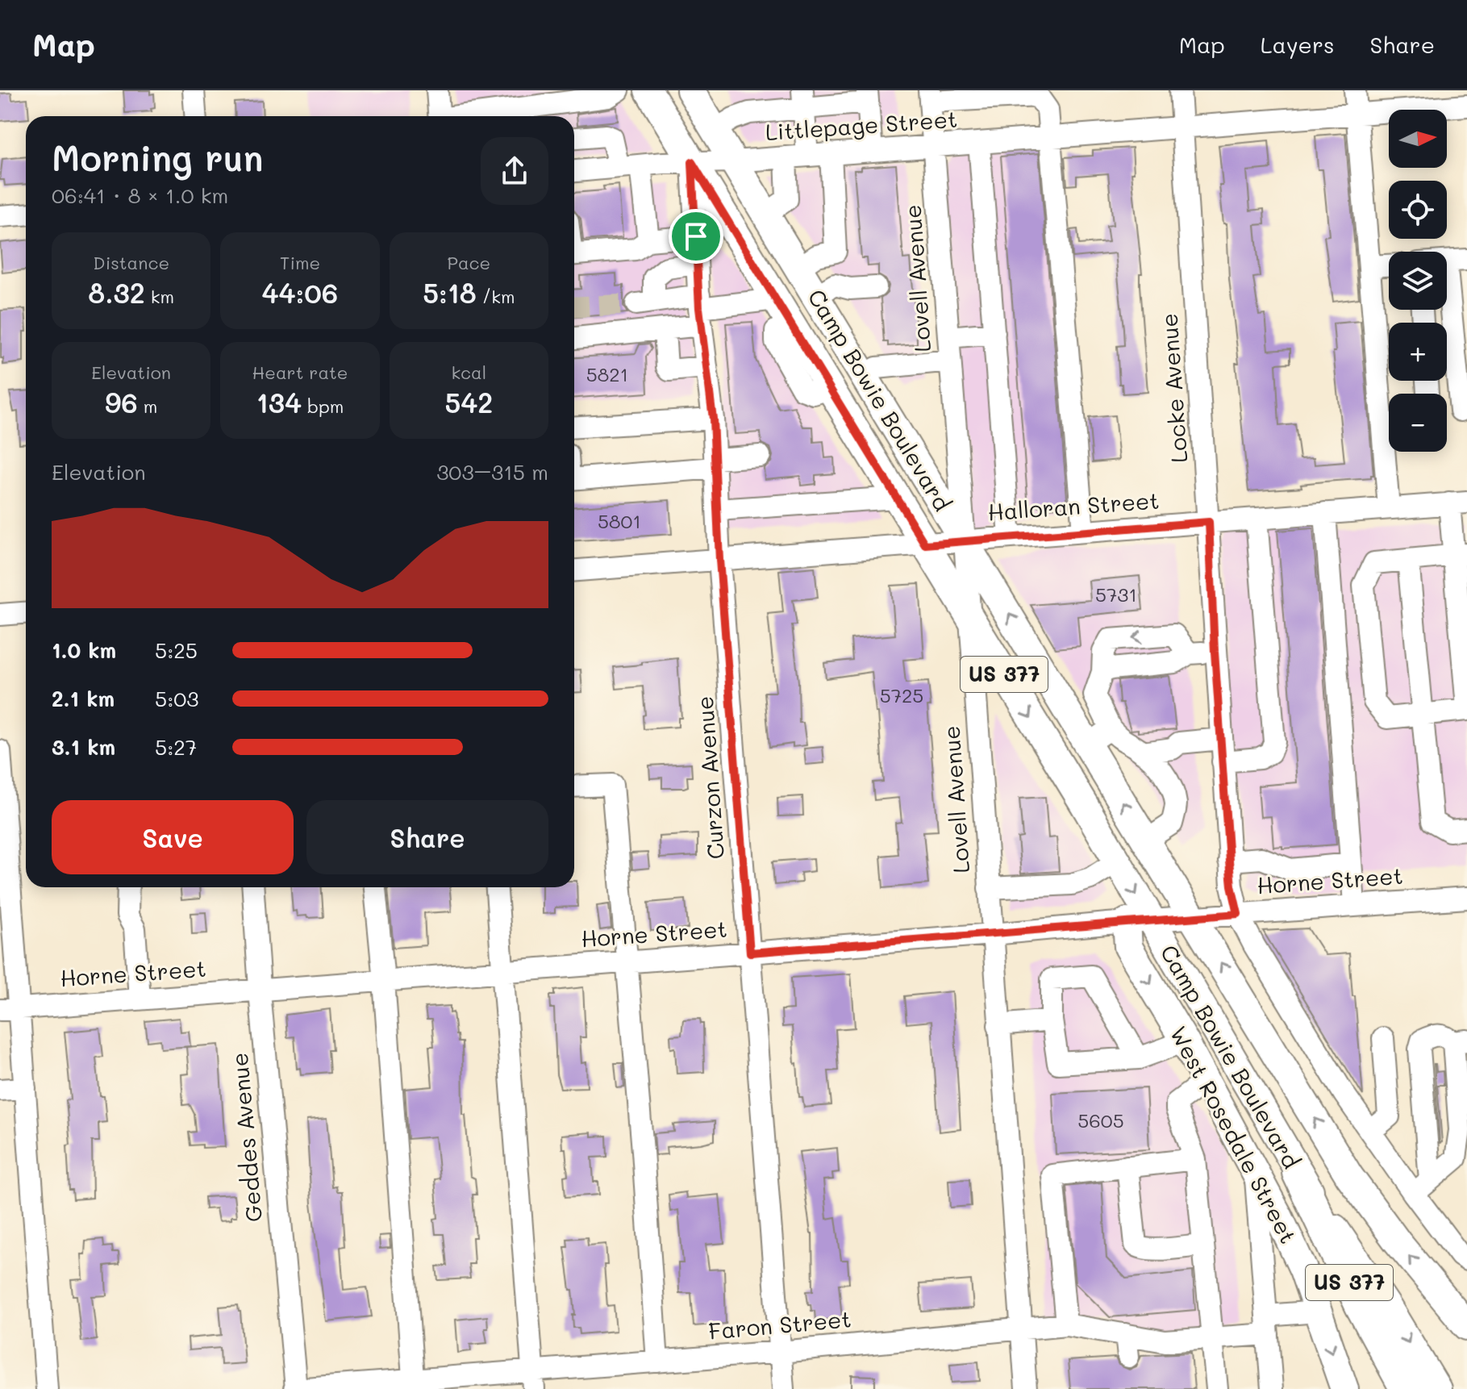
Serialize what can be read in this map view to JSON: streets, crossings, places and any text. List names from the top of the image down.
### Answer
{
  "streets": {
    "highway": ["US 377"],
    "main road": ["Camp Bowie Boulevard", "West Rosedale Street"],
    "street": [
      "Littlepage Street",
      "Lovell Avenue",
      "Locke Avenue",
      "Halloran Street",
      "Curzon Avenue",
      "Horne Street",
      "Geddes Avenue",
      "Faron Street"
    ]
  },
  "crossings": [
    ["Littlepage Street", "Lovell Avenue"],
    ["Littlepage Street", "Locke Avenue"],
    ["Littlepage Street", "Camp Bowie Boulevard"],
    ["Littlepage Street", "Curzon Avenue"],
    ["Lovell Avenue", "Camp Bowie Boulevard"],
    ["Lovell Avenue", "Halloran Street"],
    ["Lovell Avenue", "Horne Street"],
    ["Lovell Avenue", "Faron Street"],
    ["Locke Avenue", "Halloran Street"],
    ["Locke Avenue", "Horne Street"],
    ["Camp Bowie Boulevard", "Halloran Street"],
    ["Camp Bowie Boulevard", "US 377"],
    ["Camp Bowie Boulevard", "Curzon Avenue"],
    ["Camp Bowie Boulevard", "Horne Street"],
    ["Camp Bowie Boulevard", "West Rosedale Street"],
    ["Halloran Street", "Curzon Avenue"],
    ["Curzon Avenue", "Horne Street"],
    ["Curzon Avenue", "Faron Street"],
    ["Horne Street", "West Rosedale Street"],
    ["Horne Street", "Geddes Avenue"],
    ["West Rosedale Street", "Faron Street"],
    ["Geddes Avenue", "Faron Street"]
  ],
  "one_way": ["West Rosedale Street"],
  "house_numbers": [
    "5821",
    "5801",
    "5731",
    "5725",
    "5605"
  ],
  "north": "right",
  "page": {
    "header": "Map",
    "nav": ["Map", "Layers", "Share"],
    "map_buttons": ["+", "−"],
    "heading": ["Morning run", "06:41 · 8 × 1.0 km"],
    "stats": [
      ["Distance", "8.32 km"],
      ["Time", "44:06"],
      ["Pace", "5:18 /km"],
      ["Elevation", "96 m"],
      ["Heart rate", "134 bpm"],
      ["kcal", "542"]
    ],
    "chart": ["Elevation", "303–315 m"],
    "list": [
      {
        "name": "1.0 km",
        "note": "5:25"
      },
      {
        "name": "2.1 km",
        "note": "5:03"
      },
      {
        "name": "3.1 km",
        "note": "5:27"
      }
    ],
    "buttons": ["Save", "Share"]
  }
}
